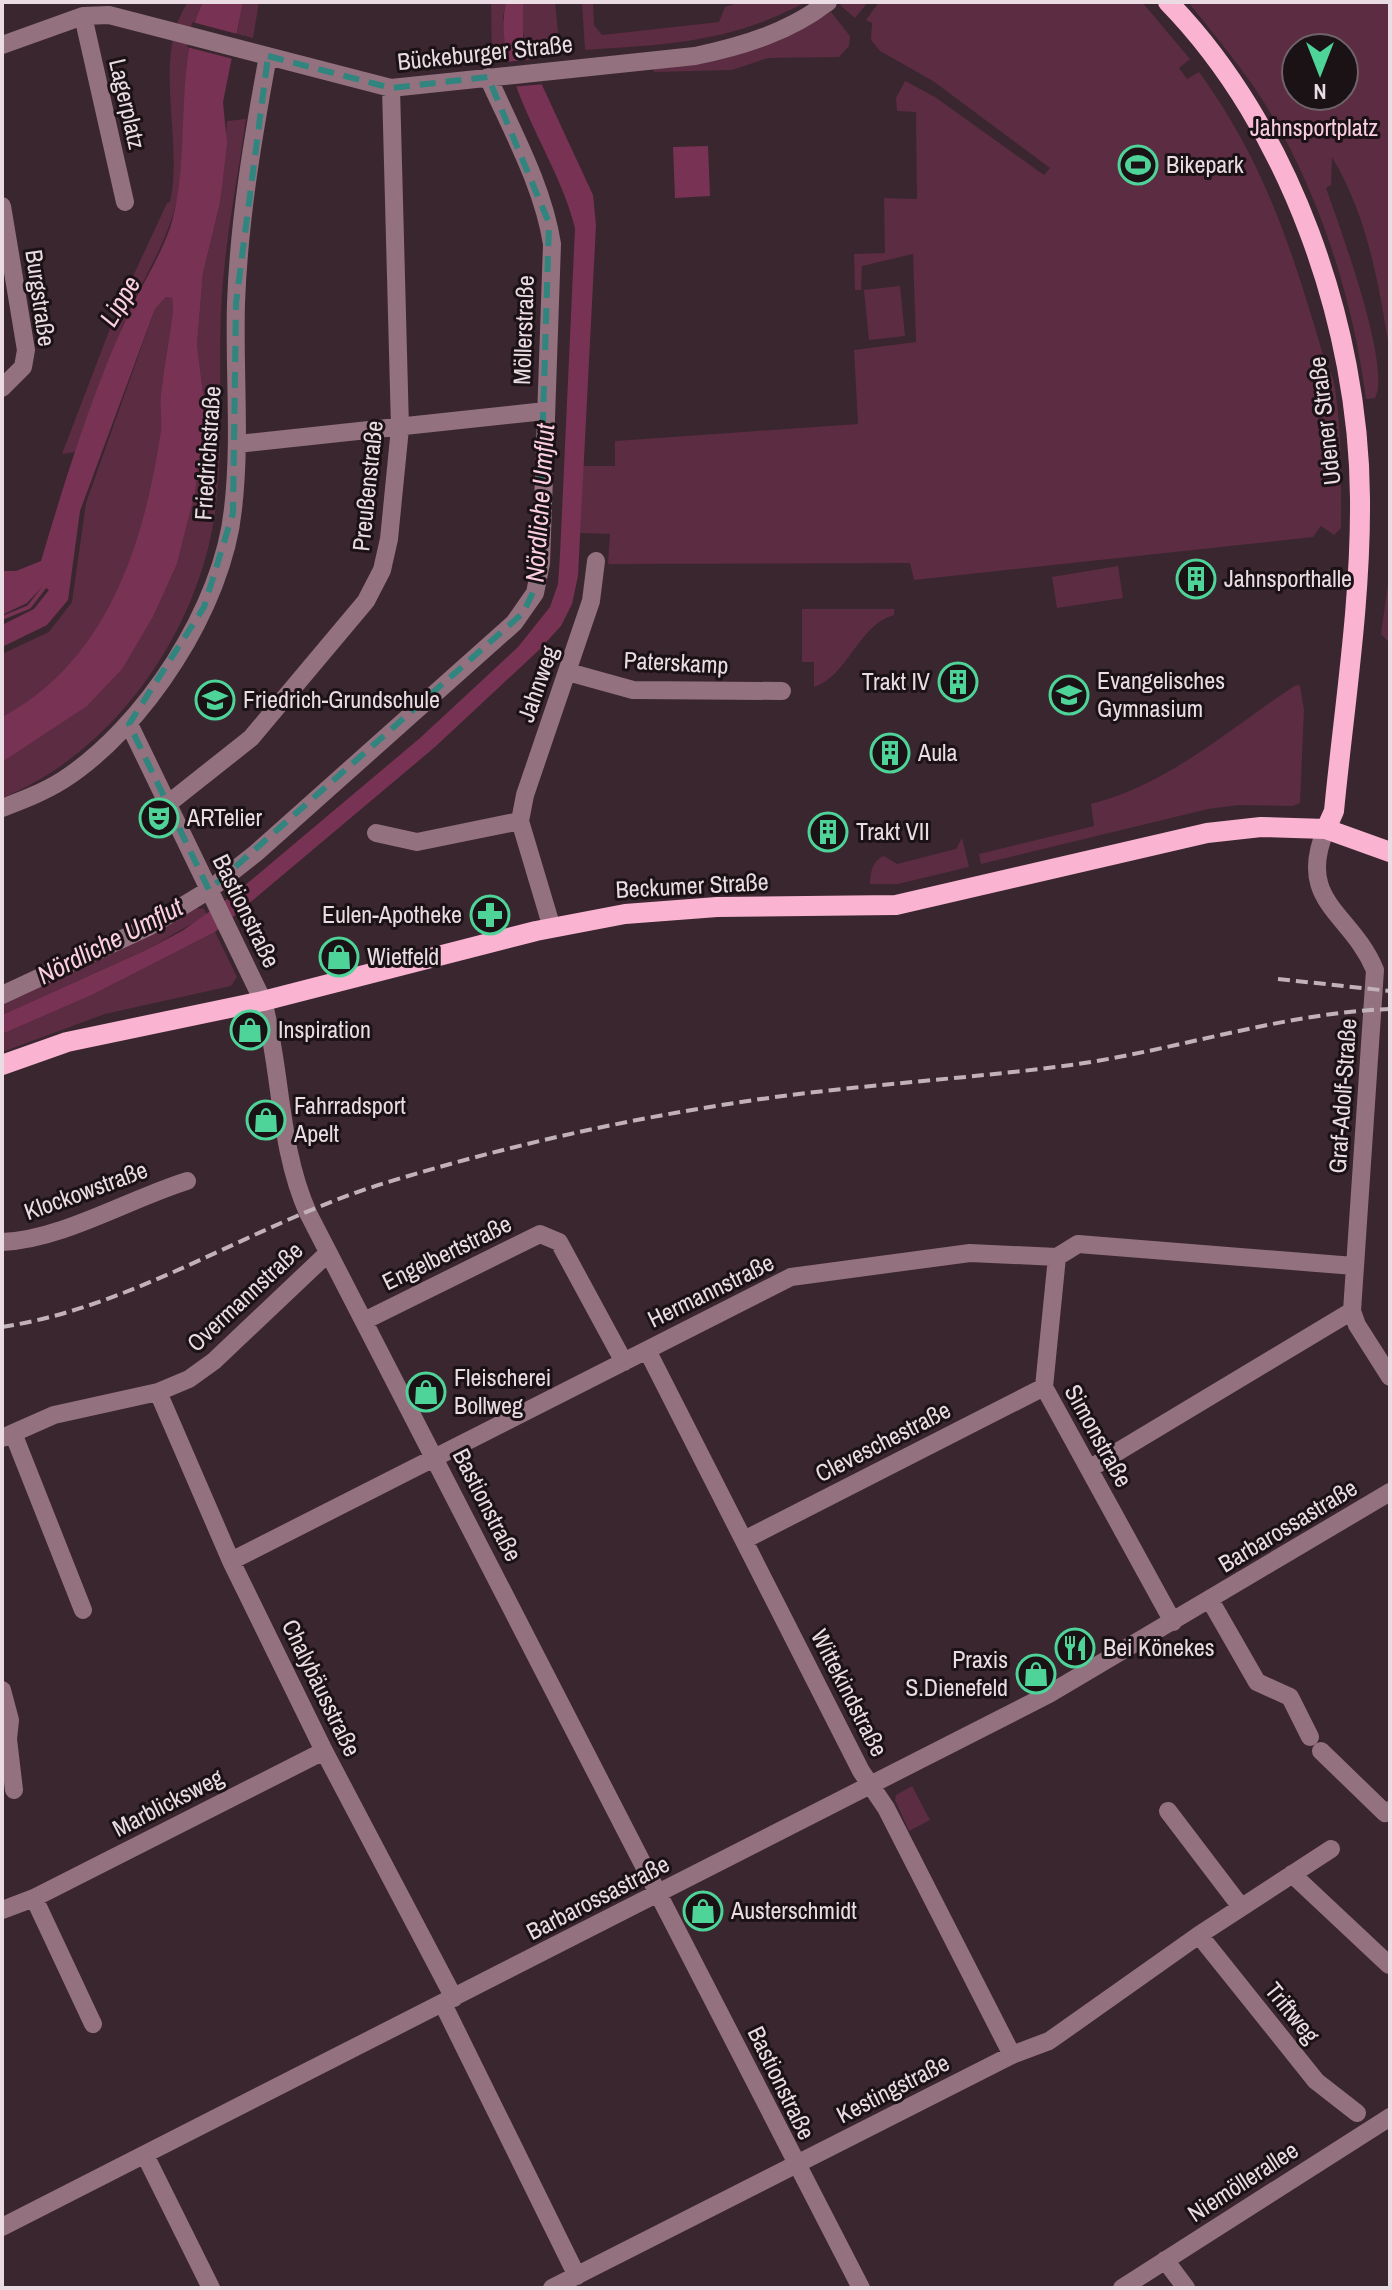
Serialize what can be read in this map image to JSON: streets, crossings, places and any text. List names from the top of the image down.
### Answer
{
  "streets": {
    "main road": ["Udener Straße", "Beckumer Straße"],
    "street": [
      "Bückeburger Straße",
      "Lagerplatz",
      "Burgstraße",
      "Möllerstraße",
      "Friedrichstraße",
      "Preußenstraße",
      "Paterskamp",
      "Jahnweg",
      "Bastionstraße",
      "Graf-Adolf-Straße",
      "Klockowstraße",
      "Engelbertstraße",
      "Hermannstraße",
      "Overmannstraße",
      "Simonstraße",
      "Cleveschestraße",
      "Barbarossastraße",
      "Chalybäusstraße",
      "Wittekindstraße",
      "Marblicksweg",
      "Triftweg",
      "Kestingstraße",
      "Niemöllerallee"
    ]
  },
  "crossings": [
    ["Bückeburger Straße", "Lagerplatz"],
    ["Bückeburger Straße", "Möllerstraße"],
    ["Bückeburger Straße", "Friedrichstraße"],
    ["Bückeburger Straße", "Preußenstraße"],
    ["Möllerstraße", "Bastionstraße"],
    ["Udener Straße", "Beckumer Straße"],
    ["Udener Straße", "Graf-Adolf-Straße"],
    ["Friedrichstraße", "Bastionstraße"],
    ["Preußenstraße", "Bastionstraße"],
    ["Paterskamp", "Jahnweg"],
    ["Beckumer Straße", "Bastionstraße"],
    ["Beckumer Straße", "Graf-Adolf-Straße"],
    ["Bastionstraße", "Engelbertstraße"],
    ["Bastionstraße", "Hermannstraße"],
    ["Bastionstraße", "Overmannstraße"],
    ["Bastionstraße", "Barbarossastraße"],
    ["Bastionstraße", "Kestingstraße"],
    ["Graf-Adolf-Straße", "Hermannstraße"],
    ["Engelbertstraße", "Hermannstraße"],
    ["Hermannstraße", "Simonstraße"],
    ["Hermannstraße", "Chalybäusstraße"],
    ["Hermannstraße", "Wittekindstraße"],
    ["Overmannstraße", "Chalybäusstraße"],
    ["Simonstraße", "Cleveschestraße"],
    ["Simonstraße", "Barbarossastraße"],
    ["Cleveschestraße", "Wittekindstraße"],
    ["Barbarossastraße", "Chalybäusstraße"],
    ["Barbarossastraße", "Wittekindstraße"],
    ["Chalybäusstraße", "Marblicksweg"],
    ["Chalybäusstraße", "Kestingstraße"],
    ["Wittekindstraße", "Kestingstraße"],
    ["Triftweg", "Kestingstraße"]
  ],
  "water": ["Lippe", "Nördliche Umflut"],
  "parks": ["Jahnsportplatz"],
  "places": {
    "sports": ["Bikepark"],
    "building": [
      "Jahnsporthalle",
      "Trakt IV",
      "Aula",
      "Trakt VII"
    ],
    "school or university": ["Evangelisches Gymnasium", "Friedrich-Grundschule"],
    "theatre": ["ARTelier"],
    "pharmacy": ["Eulen-Apotheke"],
    "shop": [
      "Wietfeld",
      "Inspiration",
      "Fahrradsport Apelt",
      "Fleischerei Bollweg",
      "Praxis S.Dienefeld",
      "Austerschmidt"
    ],
    "restaurant": ["Bei Könekes"]
  },
  "north": "bottom"
}
